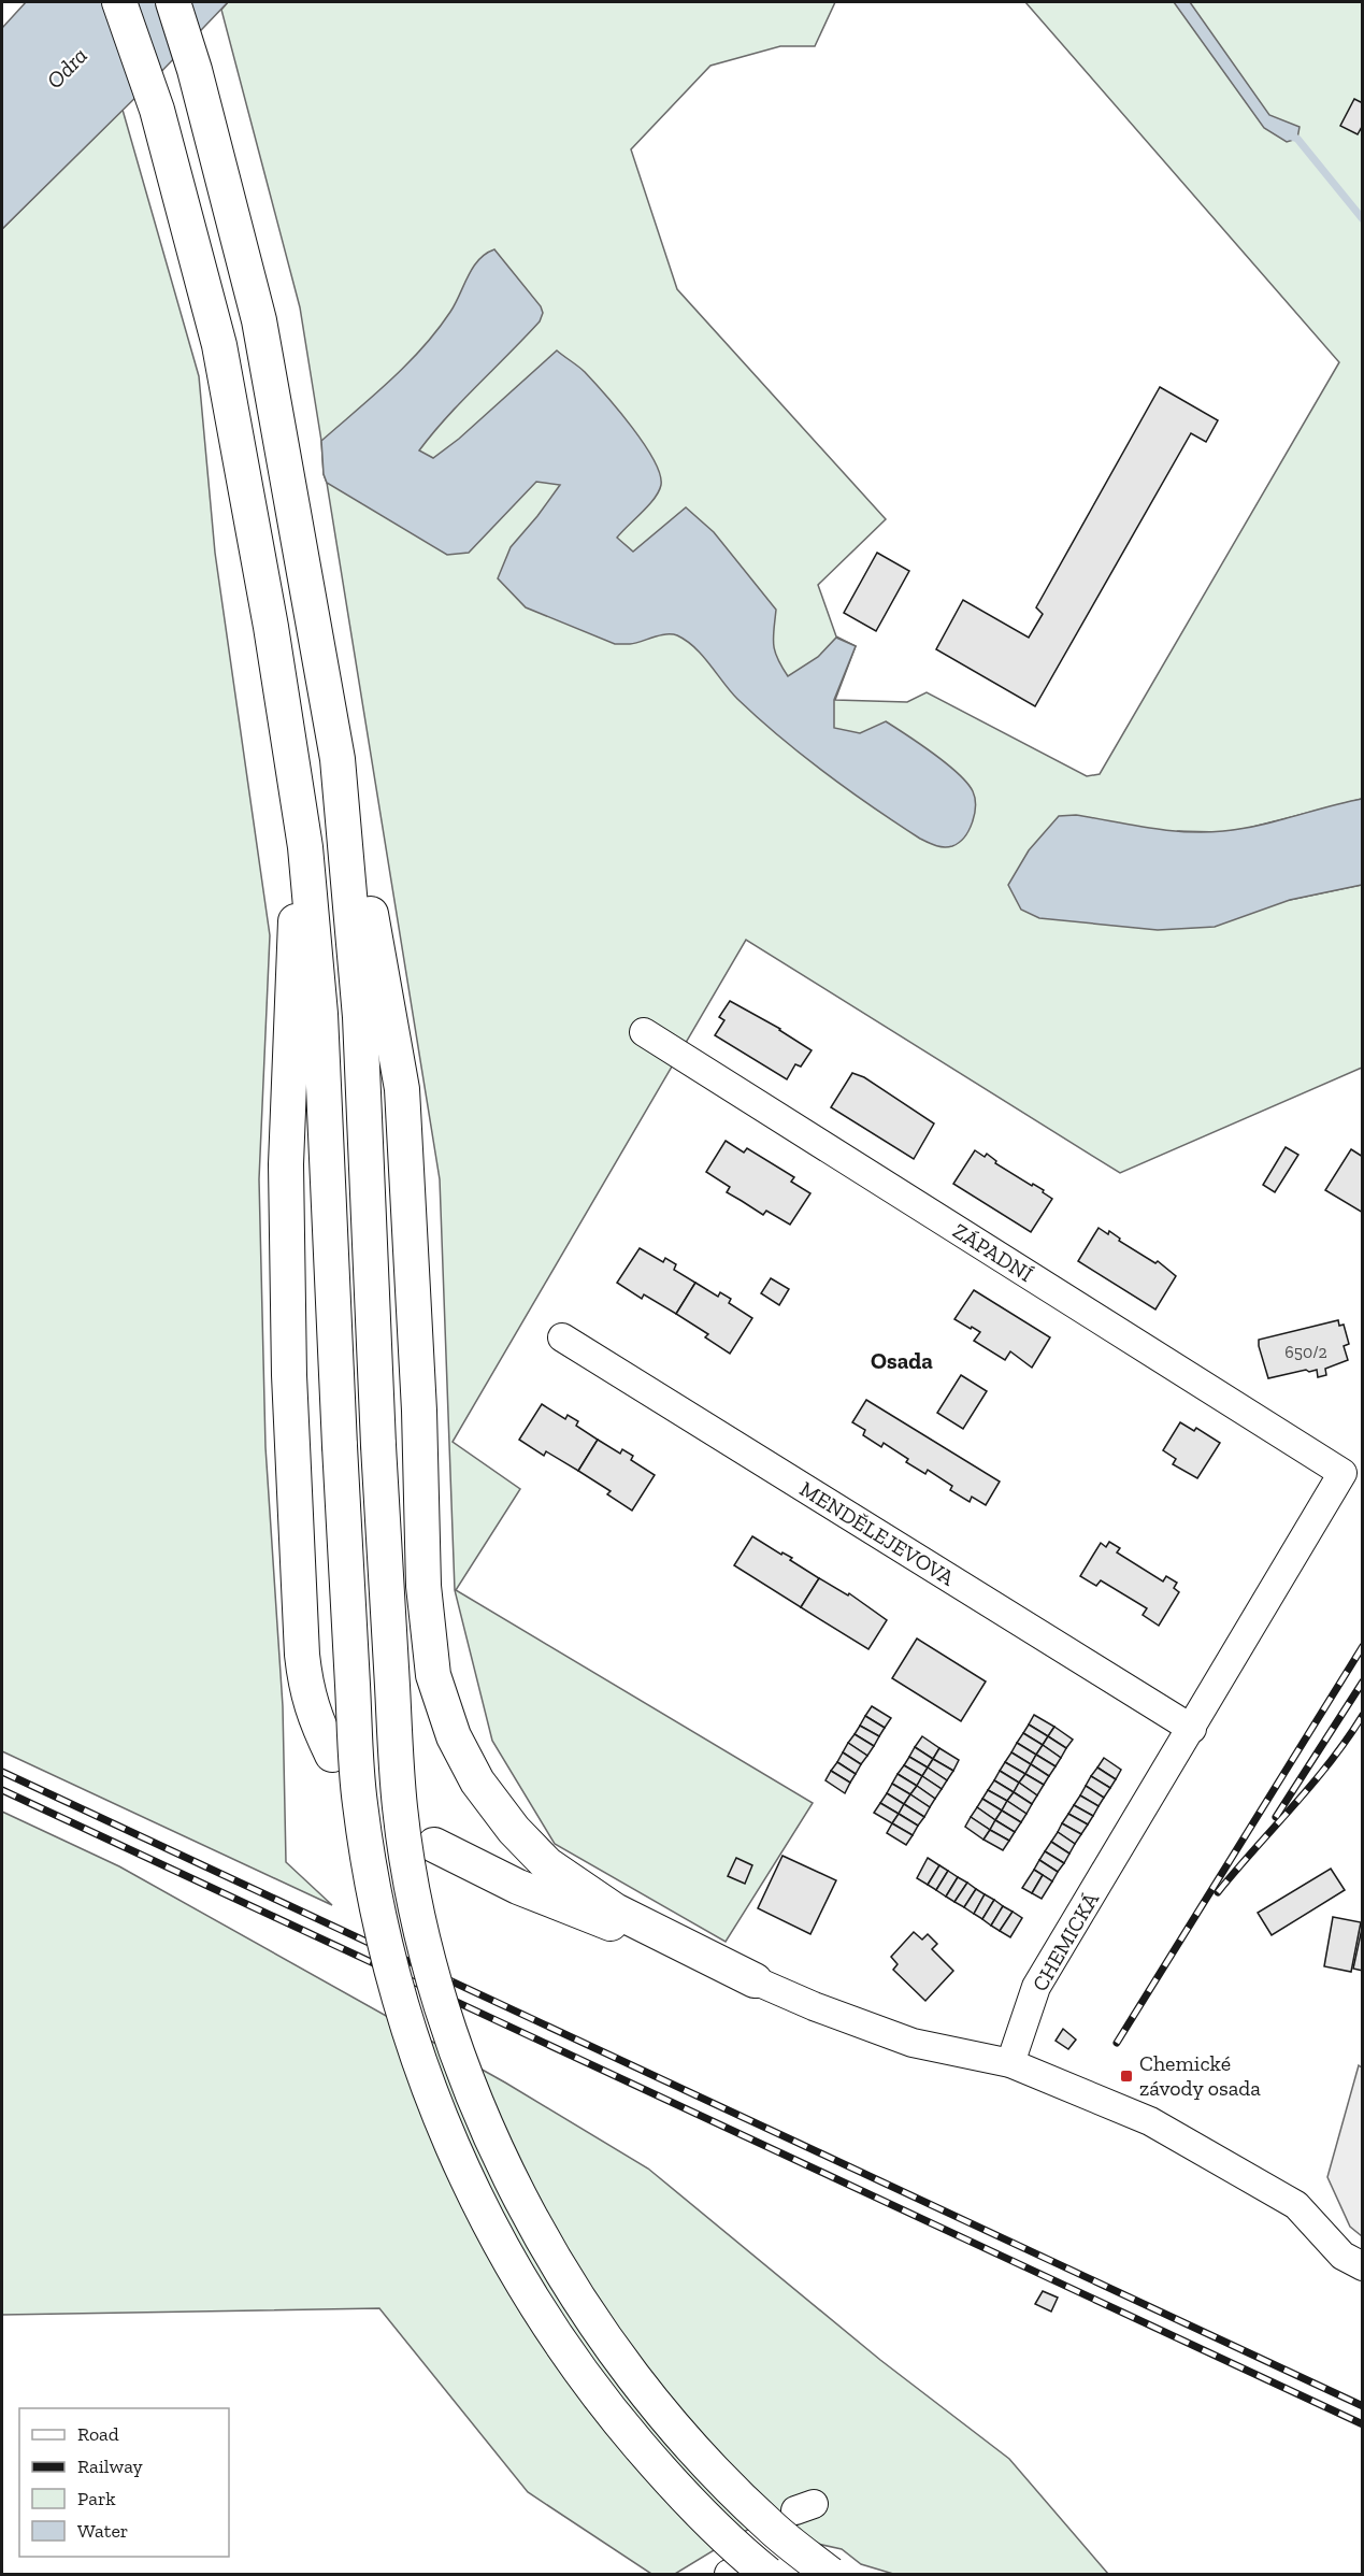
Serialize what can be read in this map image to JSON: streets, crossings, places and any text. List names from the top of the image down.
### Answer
{
  "streets": {
    "street": ["ZÁPADNÍ", "MENDĚLEJEVOVA", "CHEMICKÁ"]
  },
  "crossings": [
    ["ZÁPADNÍ", "CHEMICKÁ"],
    ["MENDĚLEJEVOVA", "CHEMICKÁ"]
  ],
  "districts": ["Osada"],
  "water": ["Odra"],
  "places": {
    "transit": ["Chemické závody osada"]
  },
  "house_numbers": ["650/2"],
  "legend": [
    "Road",
    "Railway",
    "Park",
    "Water"
  ]
}
